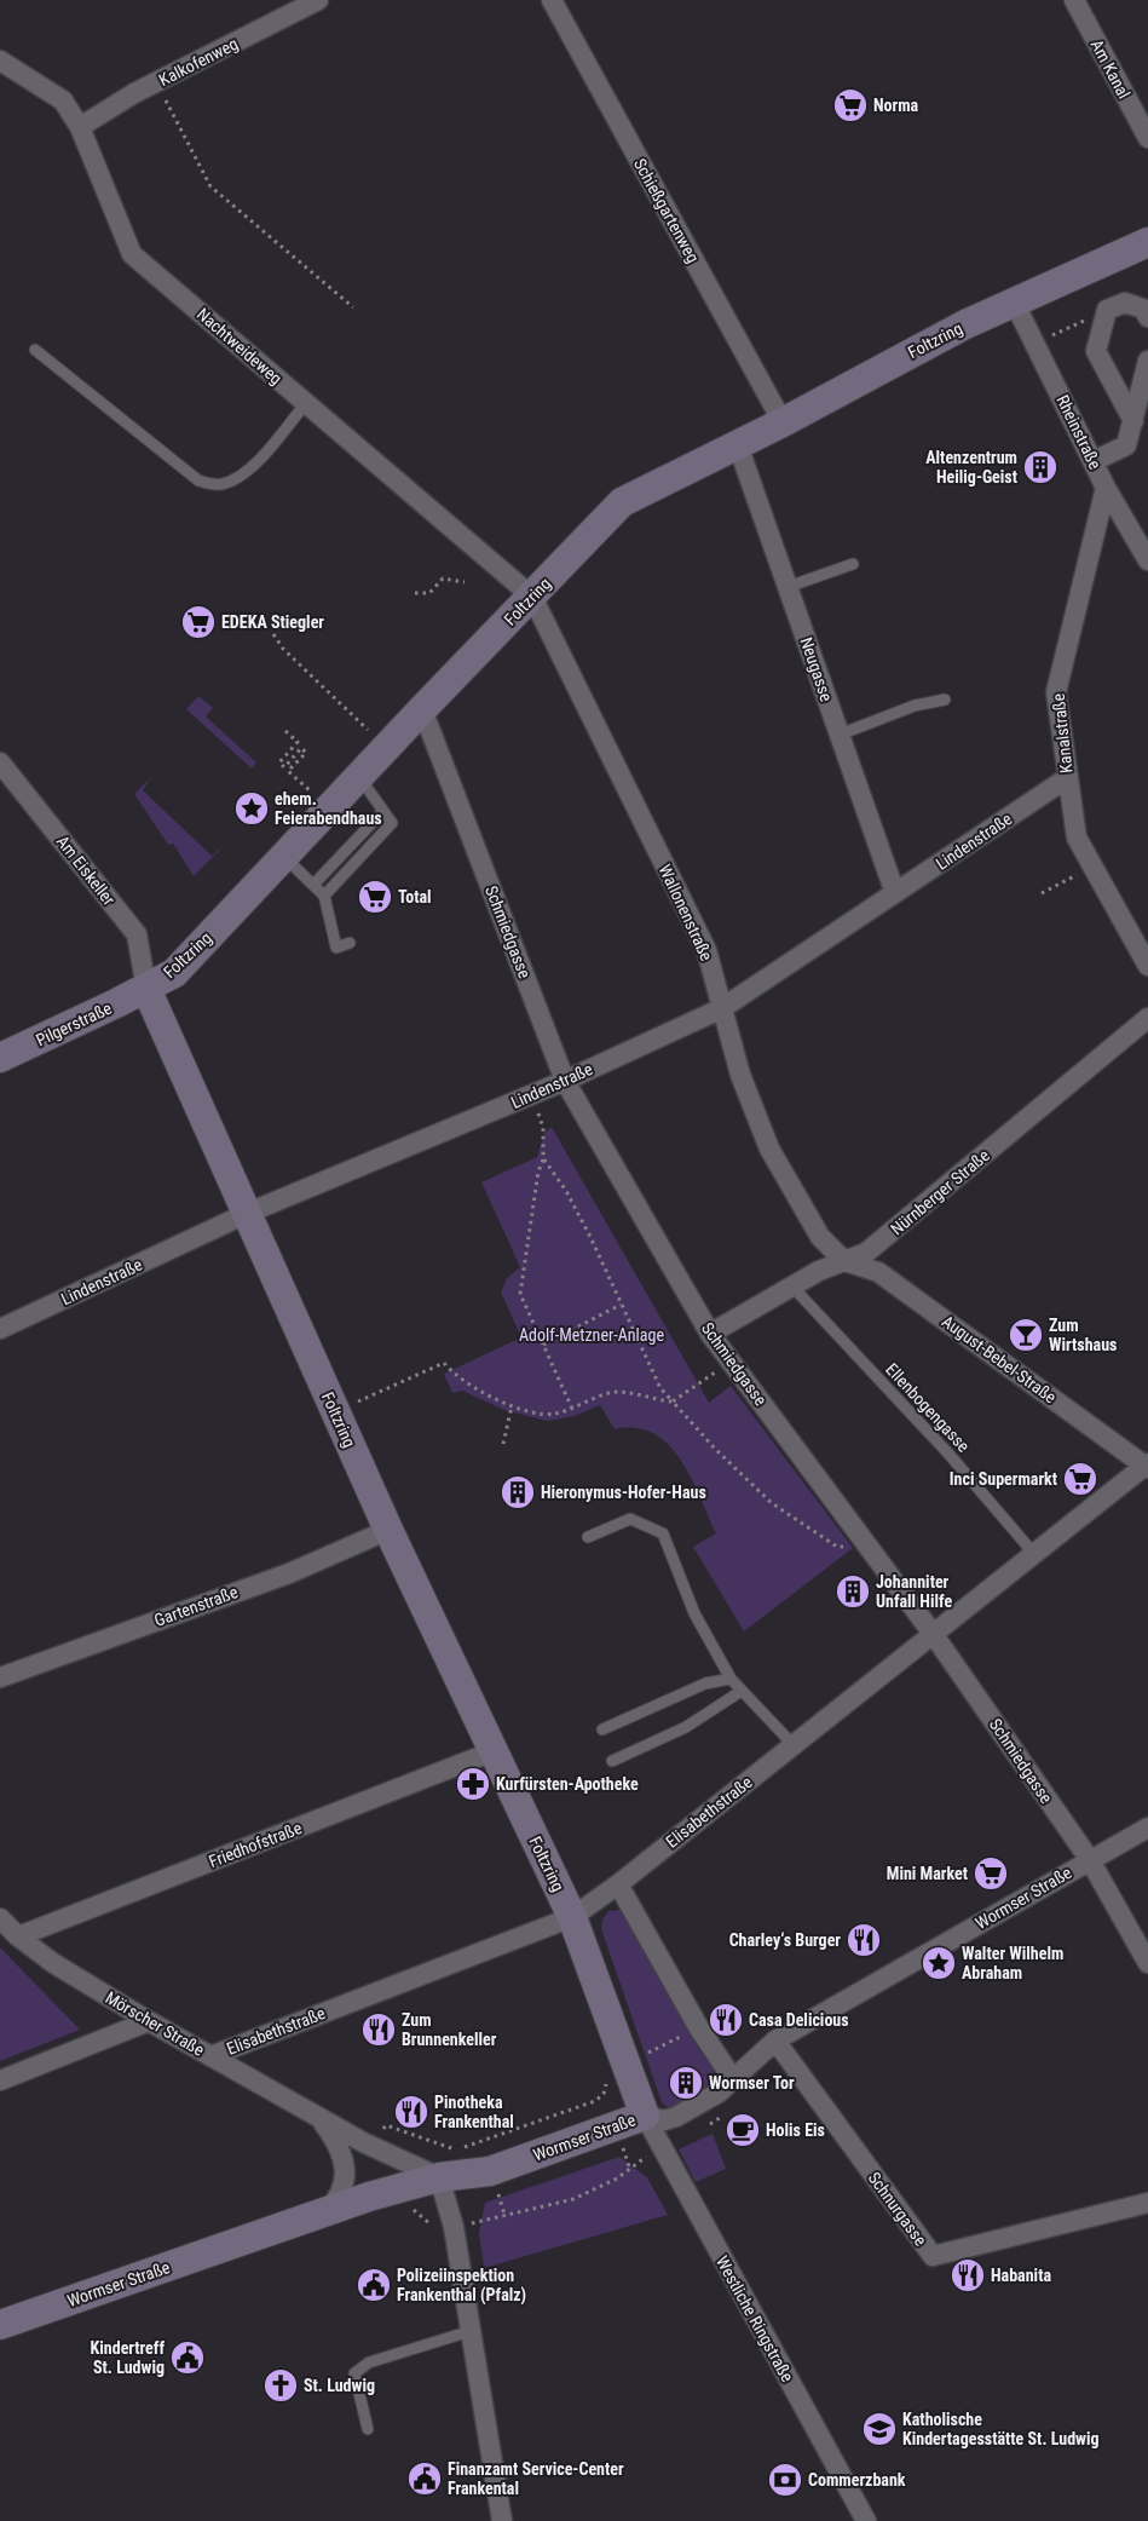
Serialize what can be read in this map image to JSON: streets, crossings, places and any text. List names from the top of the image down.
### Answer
{
  "streets": {
    "street": [
      "Kalkofenweg",
      "Am Kanal",
      "Schießgartenweg",
      "Foltzring",
      "Nachtweideweg",
      "Rheinstraße",
      "Neugasse",
      "Kanalstraße",
      "Lindenstraße",
      "Am Eiskeller",
      "Wallonenstraße",
      "Schmiedgasse",
      "Pilgerstraße",
      "Nürnberger Straße",
      "August-Bebel-Straße",
      "Gartenstraße",
      "Elisabethstraße",
      "Friedhofstraße",
      "Wormser Straße",
      "Mörscher Straße",
      "Schnurgasse",
      "Westliche Ringstraße"
    ],
    "lane": ["Ellenbogengasse"]
  },
  "crossings": [
    ["Kalkofenweg", "Nachtweideweg"],
    ["Schießgartenweg", "Foltzring"],
    ["Foltzring", "Nachtweideweg"],
    ["Foltzring", "Rheinstraße"],
    ["Foltzring", "Neugasse"],
    ["Foltzring", "Lindenstraße"],
    ["Foltzring", "Am Eiskeller"],
    ["Foltzring", "Wallonenstraße"],
    ["Foltzring", "Schmiedgasse"],
    ["Foltzring", "Pilgerstraße"],
    ["Foltzring", "Gartenstraße"],
    ["Foltzring", "Elisabethstraße"],
    ["Foltzring", "Friedhofstraße"],
    ["Foltzring", "Wormser Straße"],
    ["Foltzring", "Westliche Ringstraße"],
    ["Nachtweideweg", "Wallonenstraße"],
    ["Rheinstraße", "Kanalstraße"],
    ["Neugasse", "Lindenstraße"],
    ["Kanalstraße", "Lindenstraße"],
    ["Lindenstraße", "Wallonenstraße"],
    ["Lindenstraße", "Schmiedgasse"],
    ["Am Eiskeller", "Pilgerstraße"],
    ["Wallonenstraße", "Nürnberger Straße"],
    ["Wallonenstraße", "August-Bebel-Straße"],
    ["Schmiedgasse", "Nürnberger Straße"],
    ["Schmiedgasse", "Elisabethstraße"],
    ["Schmiedgasse", "Wormser Straße"],
    ["Nürnberger Straße", "August-Bebel-Straße"],
    ["Nürnberger Straße", "Ellenbogengasse"],
    ["August-Bebel-Straße", "Elisabethstraße"],
    ["Ellenbogengasse", "Elisabethstraße"],
    ["Elisabethstraße", "Mörscher Straße"],
    ["Friedhofstraße", "Mörscher Straße"],
    ["Wormser Straße", "Mörscher Straße"],
    ["Wormser Straße", "Schnurgasse"],
    ["Wormser Straße", "Westliche Ringstraße"]
  ],
  "parks": ["Adolf-Metzner-Anlage"],
  "places": {
    "supermarket": [
      "Norma",
      "EDEKA Stiegler",
      "Total",
      "Inci Supermarkt",
      "Mini Market"
    ],
    "building": [
      "Altenzentrum Heilig-Geist",
      "Hieronymus-Hofer-Haus",
      "Johanniter Unfall Hilfe",
      "Wormser Tor"
    ],
    "place": ["ehem. Feierabendhaus", "Walter Wilhelm Abraham"],
    "bar": ["Zum Wirtshaus"],
    "pharmacy": ["Kurfürsten-Apotheke"],
    "restaurant": [
      "Charley‘s Burger",
      "Casa Delicious",
      "Zum Brunnenkeller",
      "Pinotheka Frankenthal",
      "Habanita"
    ],
    "cafe": ["Holis Eis"],
    "public building": ["Polizeiinspektion Frankenthal (Pfalz)", "Kindertreff St. Ludwig", "Finanzamt Service-Center Frankental"],
    "church": ["St. Ludwig"],
    "school or university": ["Katholische Kindertagesstätte St. Ludwig"],
    "bank": ["Commerzbank"]
  }
}
